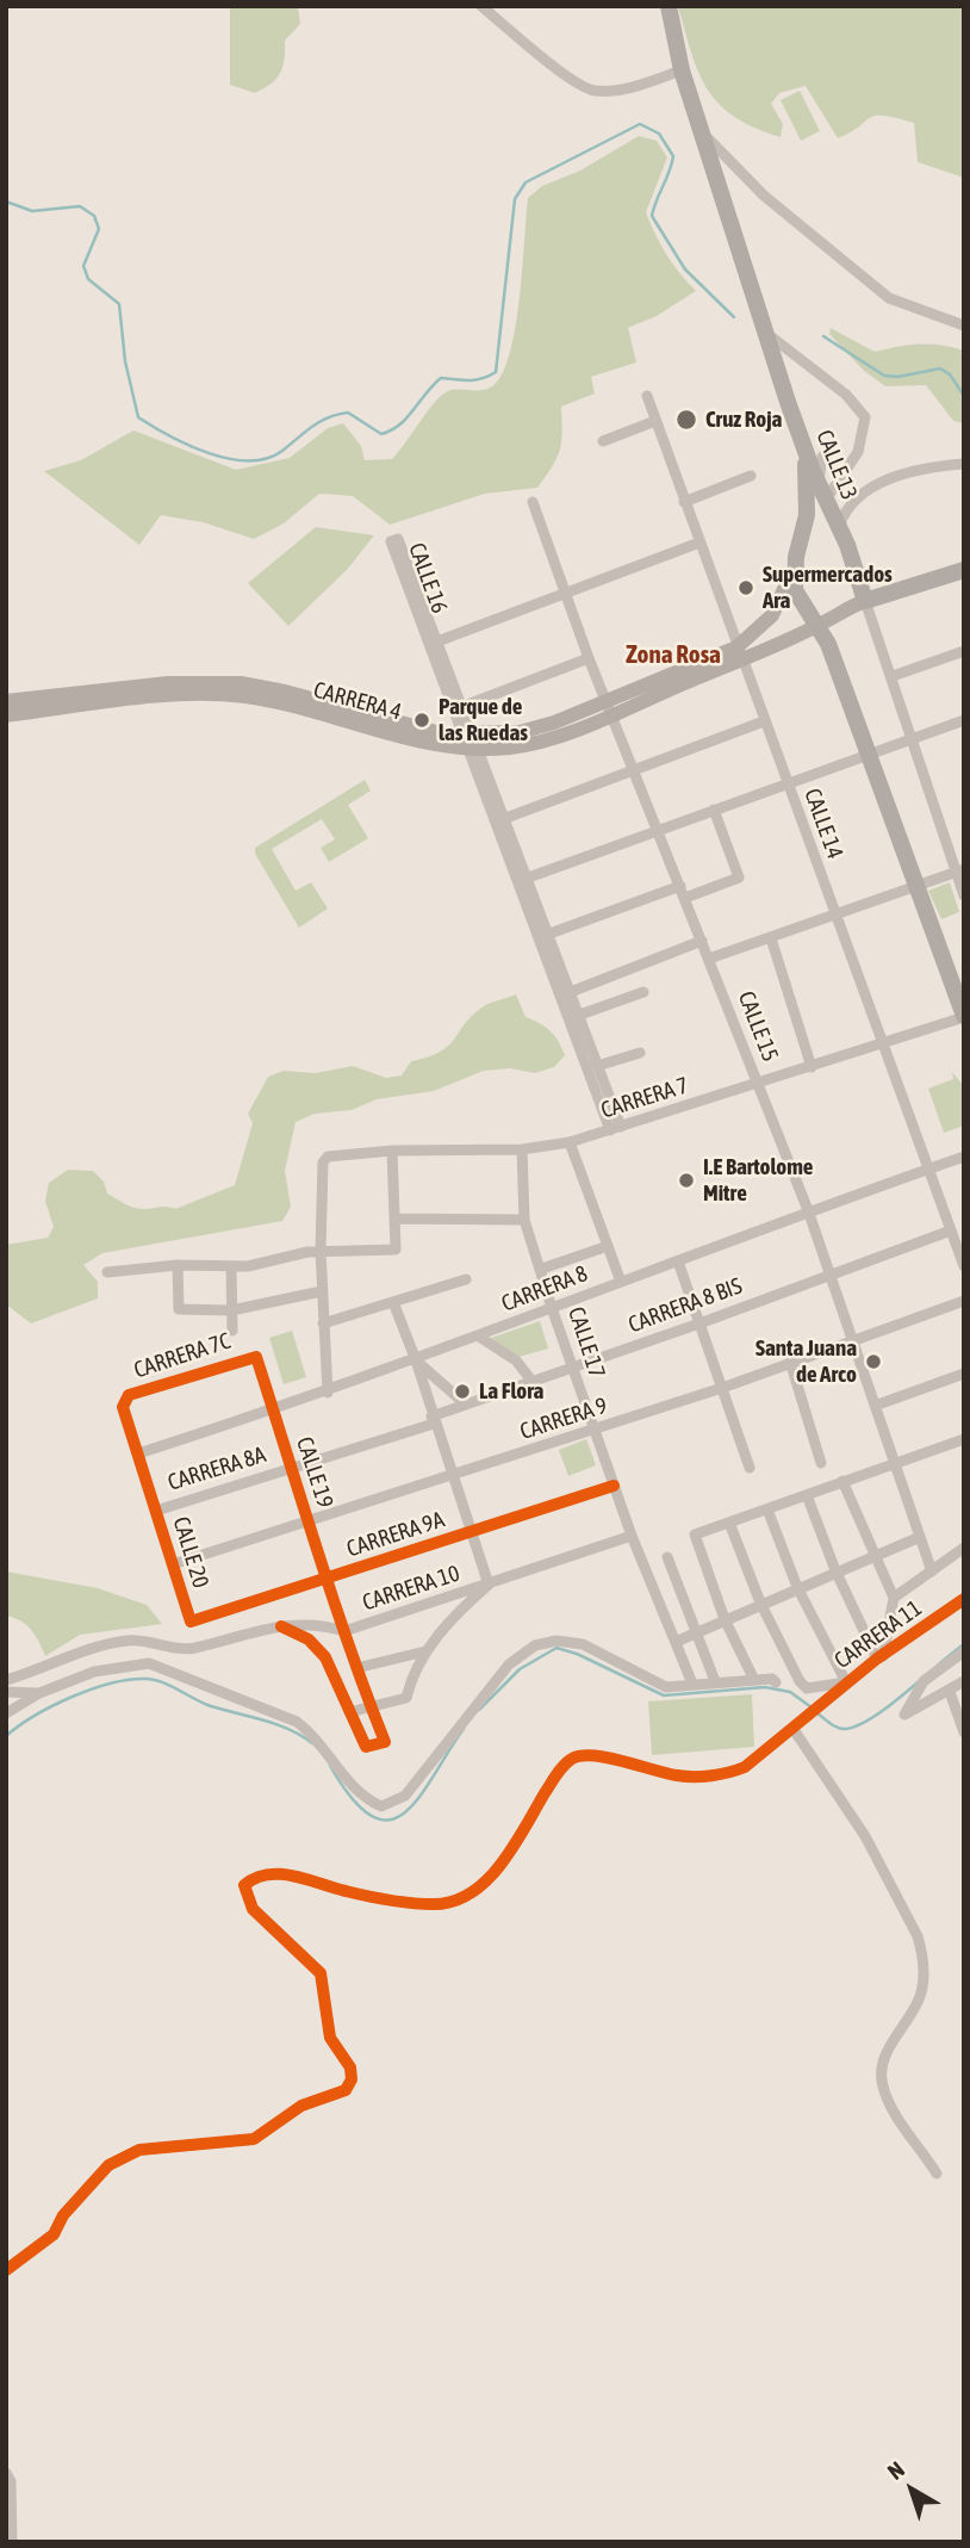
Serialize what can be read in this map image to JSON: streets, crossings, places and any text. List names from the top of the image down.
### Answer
{
  "streets": {
    "main road": ["CALLE 13", "CARRERA 4"],
    "street": [
      "CALLE 16",
      "CALLE 14",
      "CALLE 15",
      "CARRERA 7",
      "CARRERA 8",
      "CARRERA 8 BIS",
      "CALLE 17",
      "CARRERA 7C",
      "CARRERA 9",
      "CARRERA 8A",
      "CALLE 19",
      "CARRERA 9A",
      "CALLE 20",
      "CARRERA 10",
      "CARRERA 11"
    ]
  },
  "crossings": [
    ["CALLE 13", "CARRERA 4"],
    ["CALLE 16", "CARRERA 4"],
    ["CALLE 16", "CARRERA 7"],
    ["CARRERA 4", "CALLE 14"],
    ["CARRERA 4", "CALLE 15"],
    ["CALLE 14", "CARRERA 7"],
    ["CALLE 14", "CARRERA 8"],
    ["CALLE 14", "CARRERA 8 BIS"],
    ["CALLE 15", "CARRERA 7"],
    ["CALLE 15", "CARRERA 8"],
    ["CALLE 15", "CARRERA 8 BIS"],
    ["CALLE 15", "CARRERA 9"],
    ["CARRERA 7", "CALLE 17"],
    ["CARRERA 8", "CALLE 17"],
    ["CARRERA 8", "CALLE 19"],
    ["CARRERA 8", "CALLE 20"],
    ["CARRERA 8 BIS", "CALLE 17"],
    ["CARRERA 8 BIS", "CARRERA 8A"],
    ["CALLE 17", "CARRERA 9"],
    ["CALLE 17", "CARRERA 9A"],
    ["CALLE 17", "CARRERA 10"],
    ["CARRERA 7C", "CALLE 19"],
    ["CARRERA 7C", "CALLE 20"],
    ["CARRERA 9", "CALLE 19"],
    ["CARRERA 9", "CALLE 20"],
    ["CARRERA 8A", "CALLE 19"],
    ["CARRERA 8A", "CALLE 20"],
    ["CALLE 19", "CARRERA 9A"],
    ["CALLE 19", "CARRERA 10"],
    ["CARRERA 9A", "CALLE 20"]
  ],
  "districts": ["Zona Rosa"],
  "places": [
    "Cruz Roja",
    "Supermercados Ara",
    "Parque de las Ruedas",
    "I.E Bartolome Mitre",
    "Santa Juana de Arco",
    "La Flora"
  ],
  "north": "top left"
}
